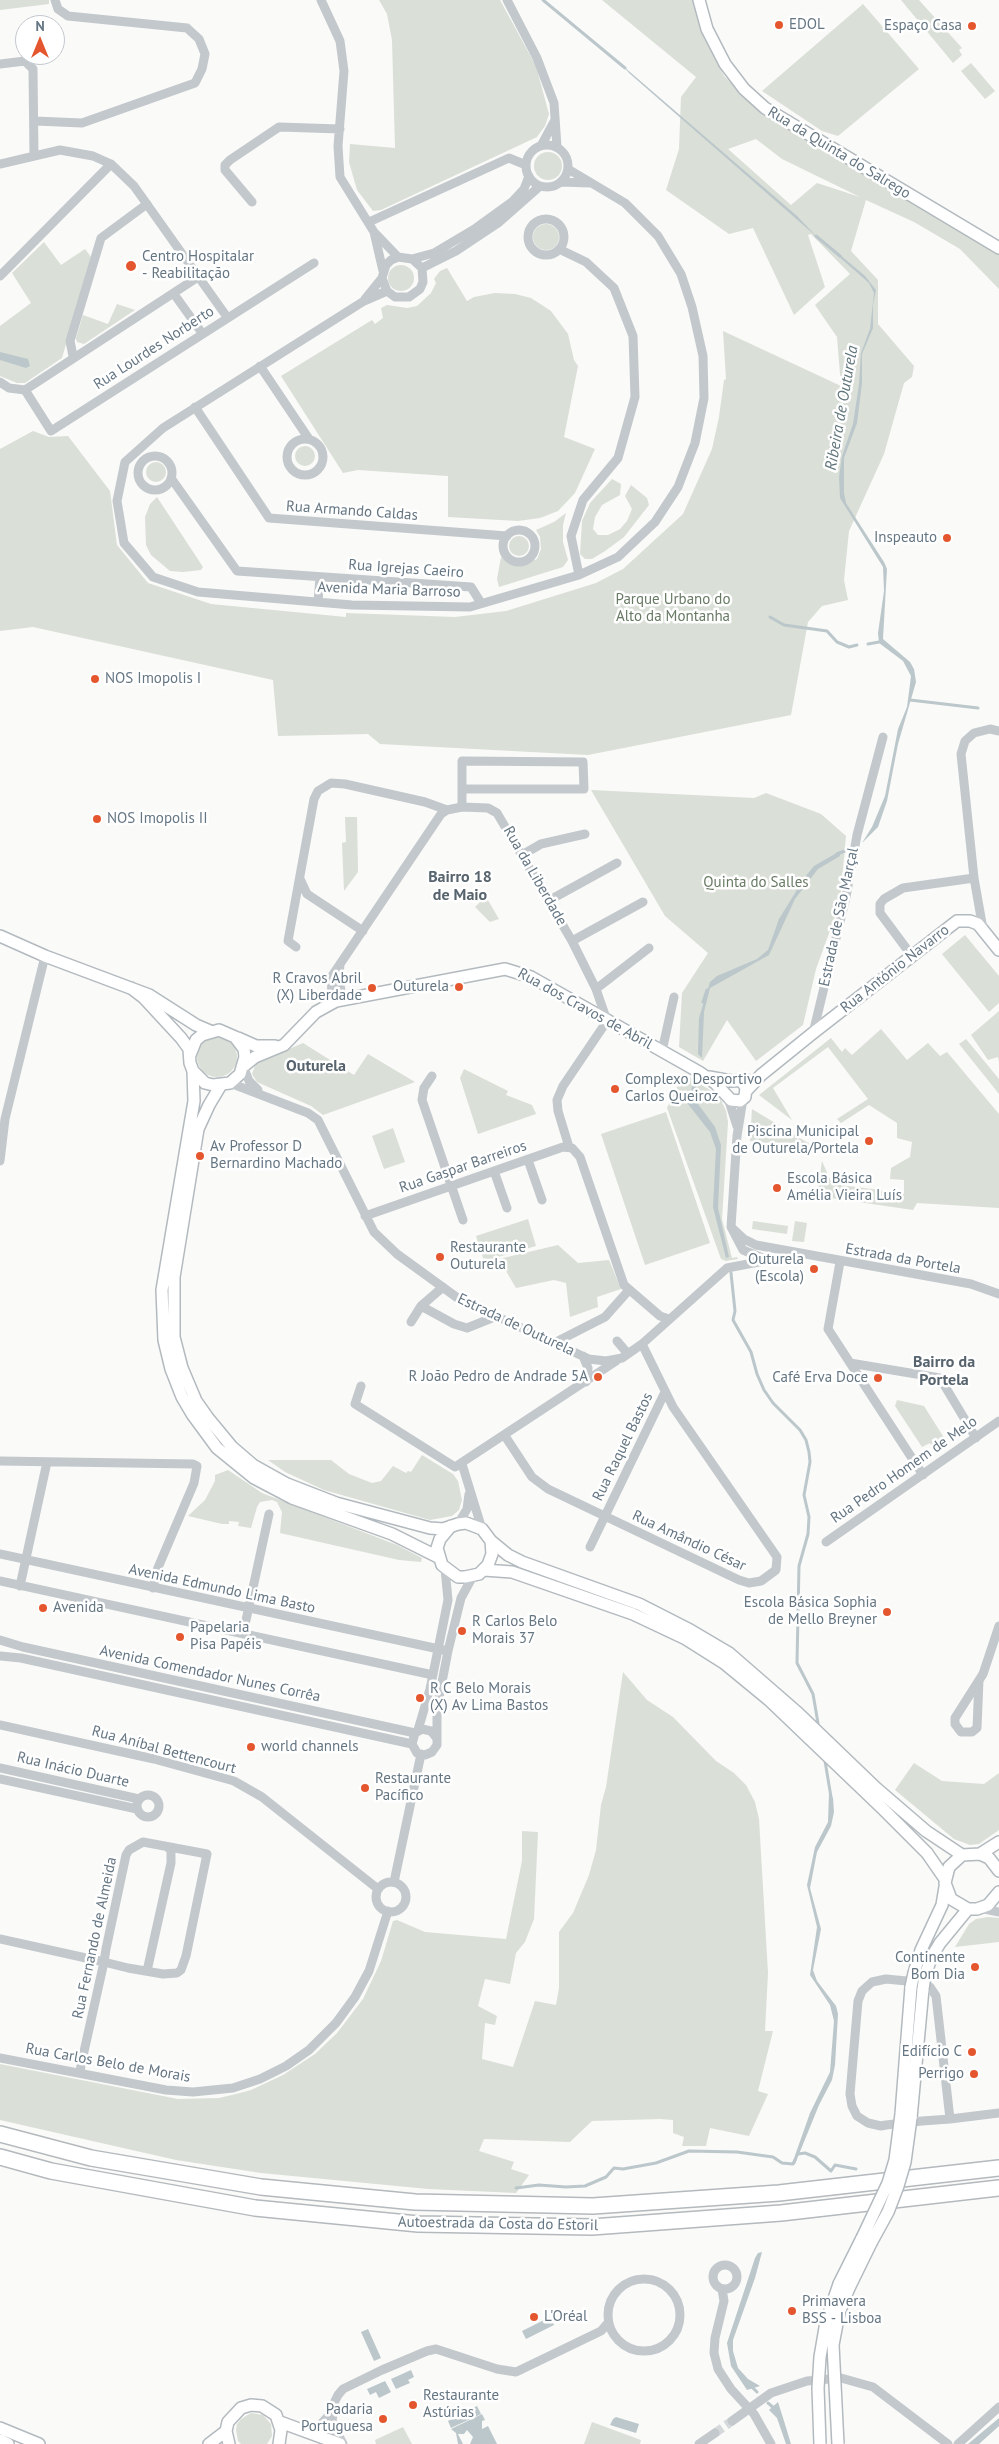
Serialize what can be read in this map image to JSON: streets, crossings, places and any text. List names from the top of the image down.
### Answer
{
  "streets": {
    "highway": ["Autoestrada da Costa do Estoril"],
    "street": [
      "Rua da Quinta do Salrego",
      "Rua Lourdes Norberto",
      "Rua Armando Caldas",
      "Rua Igrejas Caeiro",
      "Avenida Maria Barroso",
      "Rua da Liberdade",
      "Estrada de São Marçal",
      "Rua António Navarro",
      "Rua dos Cravos de Abril",
      "Rua Gaspar Barreiros",
      "Estrada da Portela",
      "Estrada de Outurela",
      "Rua Raquel Bastos",
      "Rua Pedro Homem de Melo",
      "Rua Amândio César",
      "Avenida Edmundo Lima Basto",
      "Avenida Comendador Nunes Corrêa",
      "Rua Aníbal Bettencourt",
      "Rua Inácio Duarte",
      "Rua Fernando de Almeida",
      "Rua Carlos Belo de Morais"
    ]
  },
  "crossings": [
    ["Rua Armando Caldas", "Avenida Maria Barroso"],
    ["Rua Igrejas Caeiro", "Avenida Maria Barroso"],
    ["Rua da Liberdade", "Rua dos Cravos de Abril"],
    ["Estrada de São Marçal", "Rua António Navarro"],
    ["Rua Gaspar Barreiros", "Estrada de Outurela"],
    ["Estrada de Outurela", "Rua Amândio César"],
    ["Rua Raquel Bastos", "Rua Amândio César"],
    ["Rua Aníbal Bettencourt", "Rua Carlos Belo de Morais"],
    ["Rua Fernando de Almeida", "Rua Carlos Belo de Morais"]
  ],
  "districts": ["Bairro 18 de Maio", "Outurela", "Bairro da Portela"],
  "water": ["Ribeira de Outurela"],
  "parks": ["Parque Urbano do Alto da Montanha", "Quinta do Salles"],
  "places": [
    "EDOL",
    "Espaço Casa",
    "Centro Hospitalar - Reabilitação",
    "Inspeauto",
    "NOS Imopolis I",
    "NOS Imopolis II",
    "Outurela",
    "R Cravos Abril (X) Liberdade",
    "Complexo Desportivo Carlos Queiroz",
    "Piscina Municipal de Outurela/Portela",
    "Av Professor D Bernardino Machado",
    "Escola Básica Amélia Vieira Luís",
    "Restaurante Outurela",
    "Outurela (Escola)",
    "R João Pedro de Andrade 5A",
    "Café Erva Doce",
    "Avenida",
    "Escola Básica Sophia de Mello Breyner",
    "R Carlos Belo Morais 37",
    "Papelaria Pisa Papéis",
    "R C Belo Morais (X) Av Lima Bastos",
    "world channels",
    "Restaurante Pacífico",
    "Continente Bom Dia",
    "Edifício C",
    "Perrigo",
    "Primavera BSS - Lisboa",
    "L'Oréal",
    "Restaurante Astúrias",
    "Padaria Portuguesa"
  ],
  "north": "top"
}
